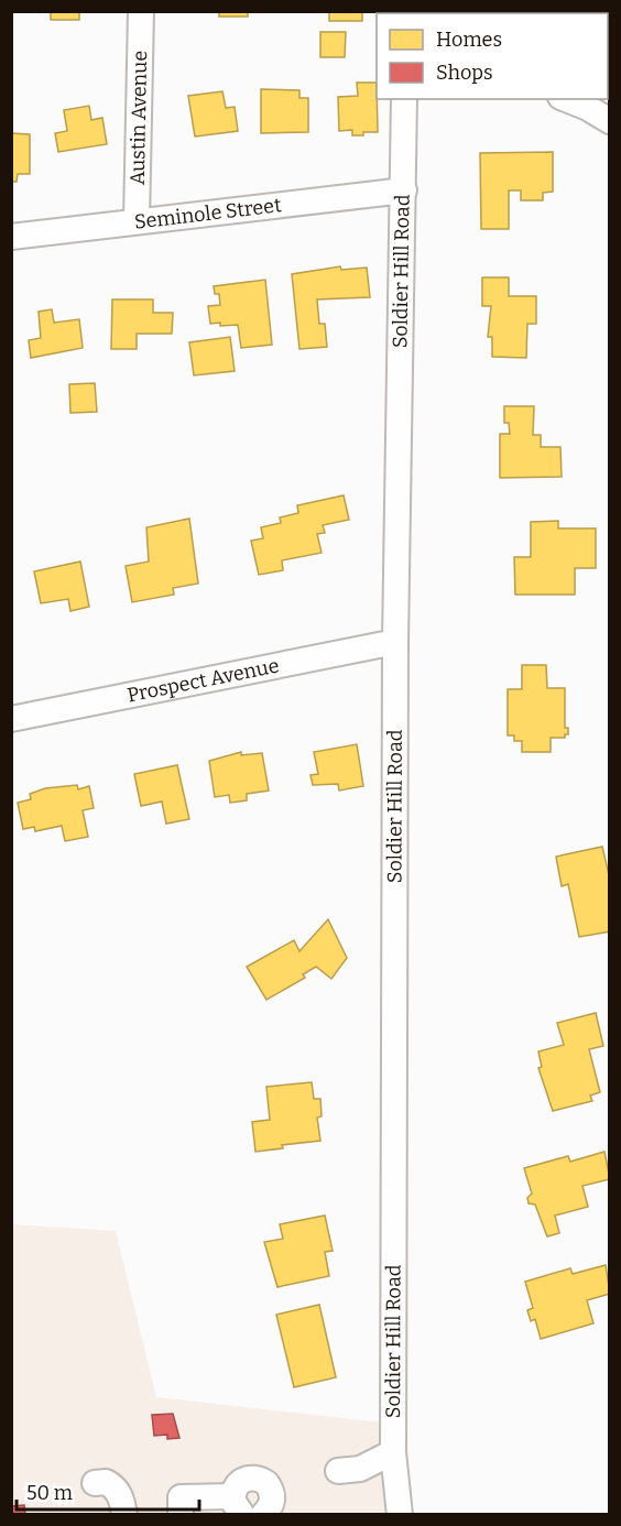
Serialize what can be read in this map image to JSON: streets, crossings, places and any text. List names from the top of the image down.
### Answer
{
  "streets": {
    "street": [
      "Austin Avenue",
      "Seminole Street",
      "Soldier Hill Road",
      "Prospect Avenue"
    ]
  },
  "crossings": [
    ["Austin Avenue", "Seminole Street"],
    ["Seminole Street", "Soldier Hill Road"],
    ["Soldier Hill Road", "Prospect Avenue"]
  ],
  "legend": ["Homes", "Shops"],
  "scale_bar": "50 m"
}
